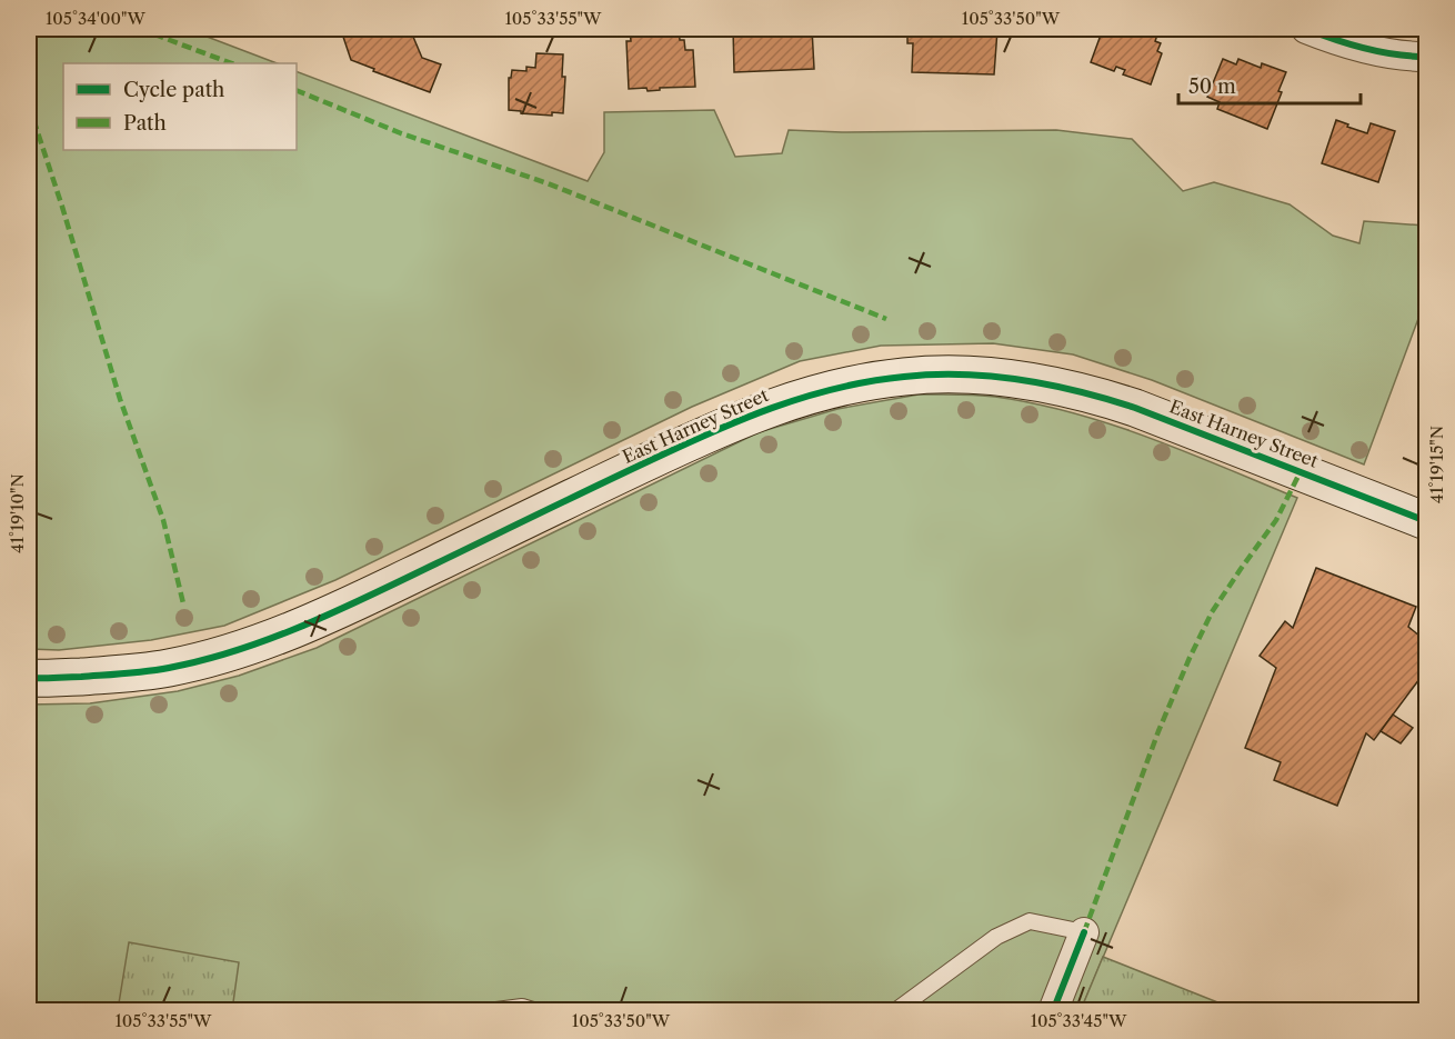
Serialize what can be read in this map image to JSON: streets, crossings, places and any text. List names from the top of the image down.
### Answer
{
  "streets": {
    "main road": ["East Harney Street"]
  },
  "legend": ["Cycle path", "Path"],
  "scale_bar": "50 m",
  "coordinates": [
    "105°34'00\"W",
    "105°33'55\"W",
    "105°33'50\"W",
    "41°19'15\"N",
    "41°19'10\"N",
    "105°33'45\"W"
  ]
}
